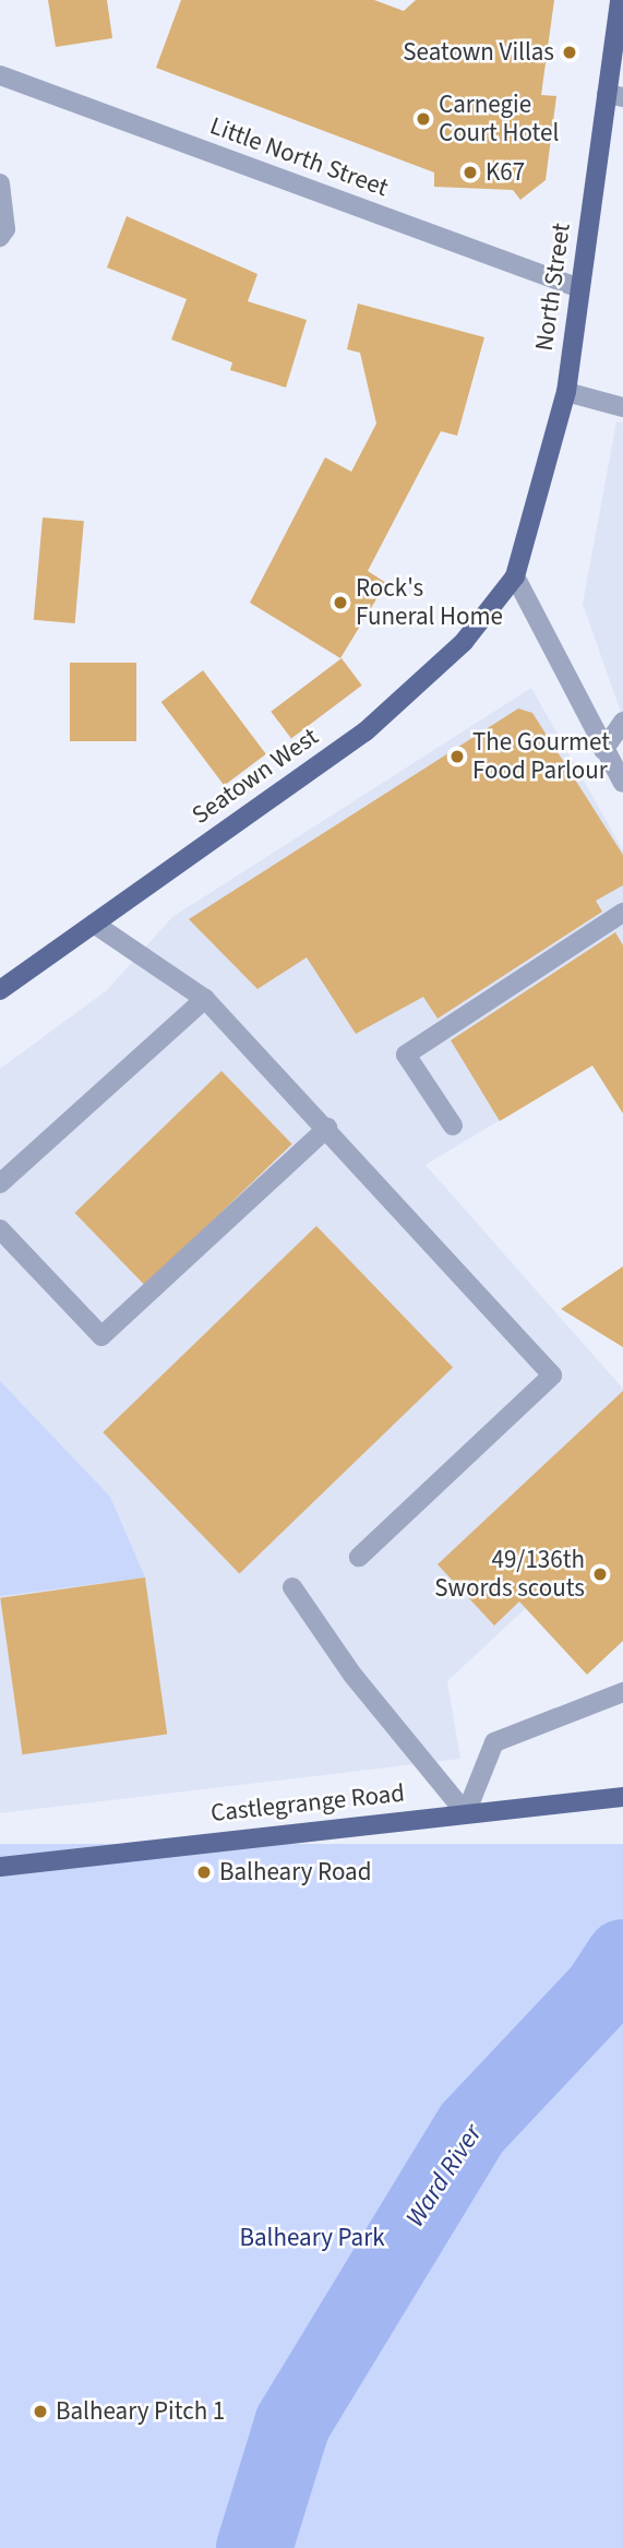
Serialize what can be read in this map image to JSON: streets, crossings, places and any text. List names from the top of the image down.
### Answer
{
  "streets": {
    "main road": ["North Street", "Seatown West", "Castlegrange Road"],
    "street": ["Little North Street"]
  },
  "crossings": [
    ["Little North Street", "North Street"],
    ["North Street", "Seatown West"]
  ],
  "water": ["Ward River"],
  "parks": ["Balheary Park"],
  "places": [
    "Seatown Villas",
    "Carnegie Court Hotel",
    "K67",
    "Rock's Funeral Home",
    "The Gourmet Food Parlour",
    "49/136th Swords scouts",
    "Balheary Road",
    "Balheary Pitch 1"
  ]
}
